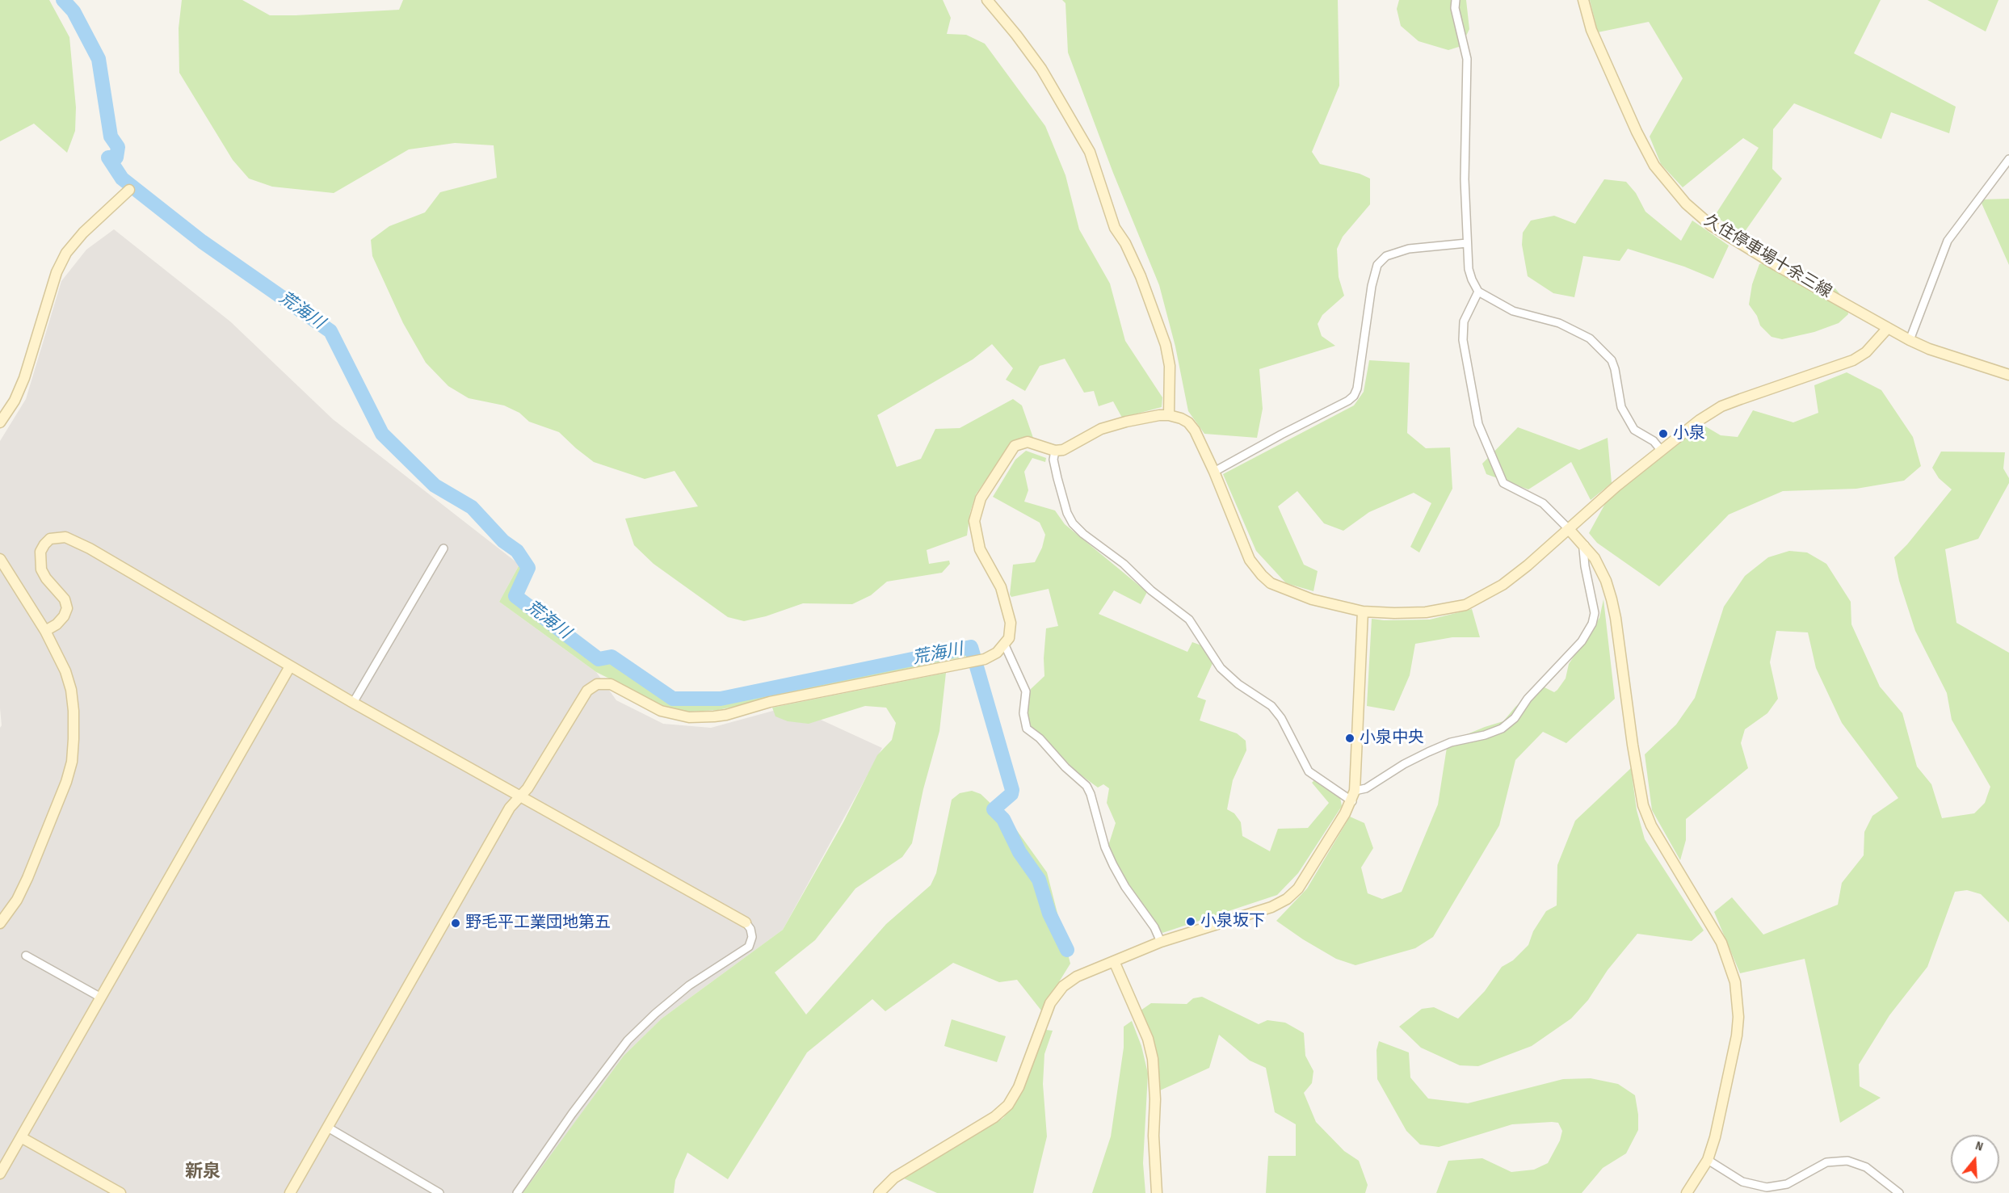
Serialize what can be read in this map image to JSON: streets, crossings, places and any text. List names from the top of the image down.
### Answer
{
  "streets": {
    "street": ["久住停車場十余三線"]
  },
  "districts": ["新泉"],
  "water": ["荒海川"],
  "places": [
    "小泉",
    "小泉中央",
    "小泉坂下",
    "野毛平工業団地第五"
  ],
  "north": "top"
}
